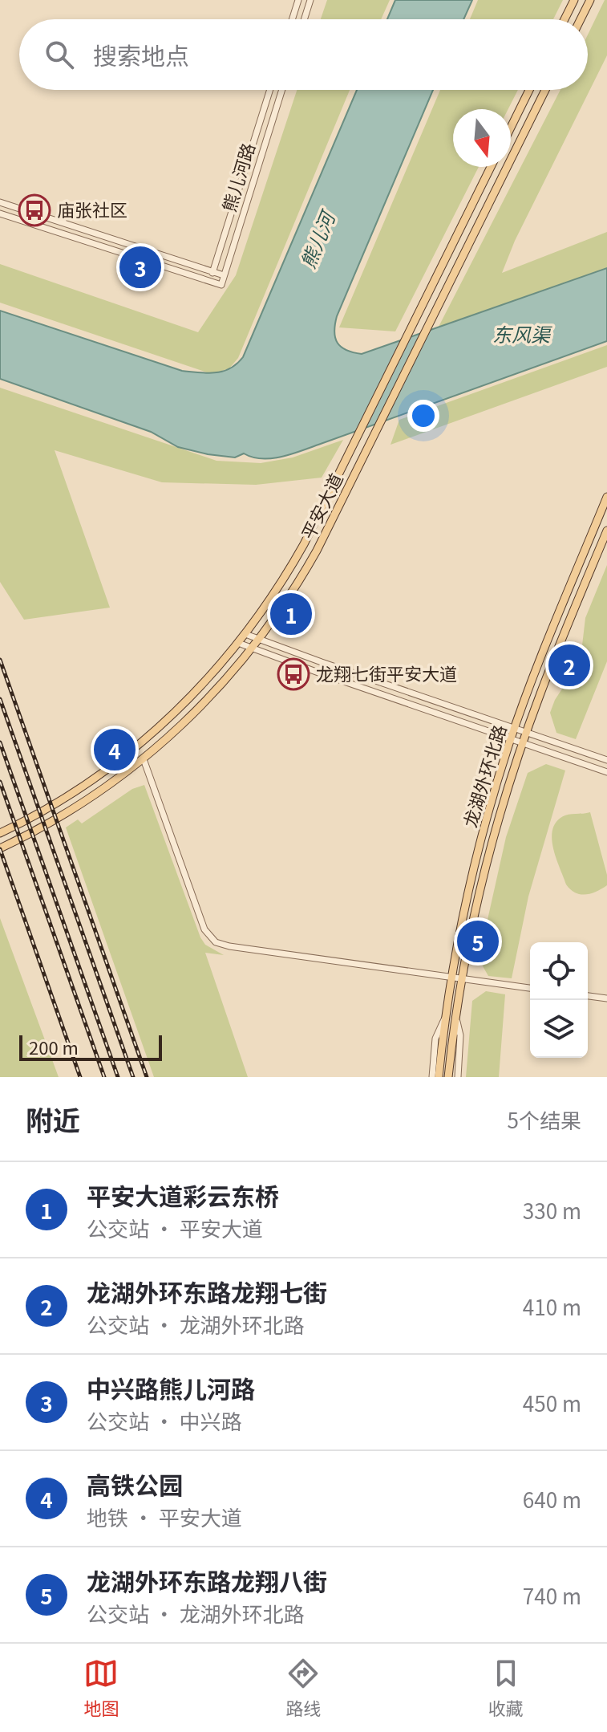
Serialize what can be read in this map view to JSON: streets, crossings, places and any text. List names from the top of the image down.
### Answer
{
  "streets": {
    "main road": ["平安大道", "龙湖外环北路"],
    "street": ["熊儿河路"]
  },
  "water": ["熊儿河", "东风渠"],
  "places": {
    "bus stop": ["庙张社区", "龙翔七街平安大道"]
  },
  "scale_bar": "200 m",
  "north": "bottom",
  "page": {
    "search": "搜索地点",
    "pins": [
      "3",
      "1",
      "2",
      "4",
      "5"
    ],
    "scale": "200 m",
    "heading": ["附近", "5个结果"],
    "list": [
      {
        "mark": "1",
        "name": "平安大道彩云东桥",
        "note": "公交站 · 平安大道",
        "value": "330 m"
      },
      {
        "mark": "2",
        "name": "龙湖外环东路龙翔七街",
        "note": "公交站 · 龙湖外环北路",
        "value": "410 m"
      },
      {
        "mark": "3",
        "name": "中兴路熊儿河路",
        "note": "公交站 · 中兴路",
        "value": "450 m"
      },
      {
        "mark": "4",
        "name": "高铁公园",
        "note": "地铁 · 平安大道",
        "value": "640 m"
      },
      {
        "mark": "5",
        "name": "龙湖外环东路龙翔八街",
        "note": "公交站 · 龙湖外环北路",
        "value": "740 m"
      }
    ],
    "nav": ["地图", "路线", "收藏"]
  }
}
